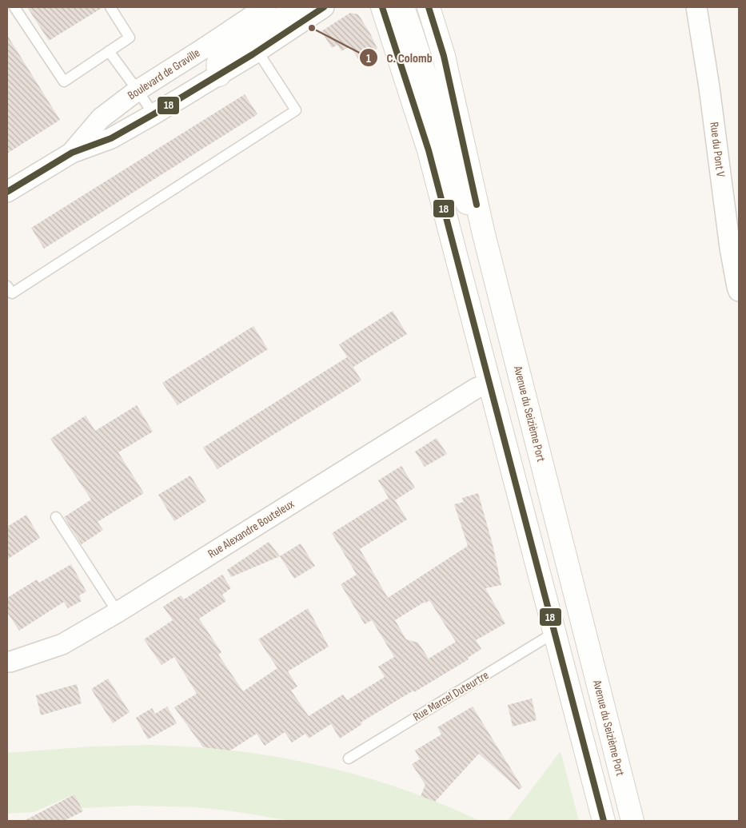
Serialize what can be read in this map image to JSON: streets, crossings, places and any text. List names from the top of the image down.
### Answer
{
  "streets": {
    "main road": ["Avenue du Seizième Port"],
    "street": ["Boulevard de Graville", "Rue du Pont V", "Rue Alexandre Bouteleux"],
    "lane": ["Rue Marcel Duteurtre"]
  },
  "places": ["C. Colomb"],
  "lines": ["transit line 18"]
}
